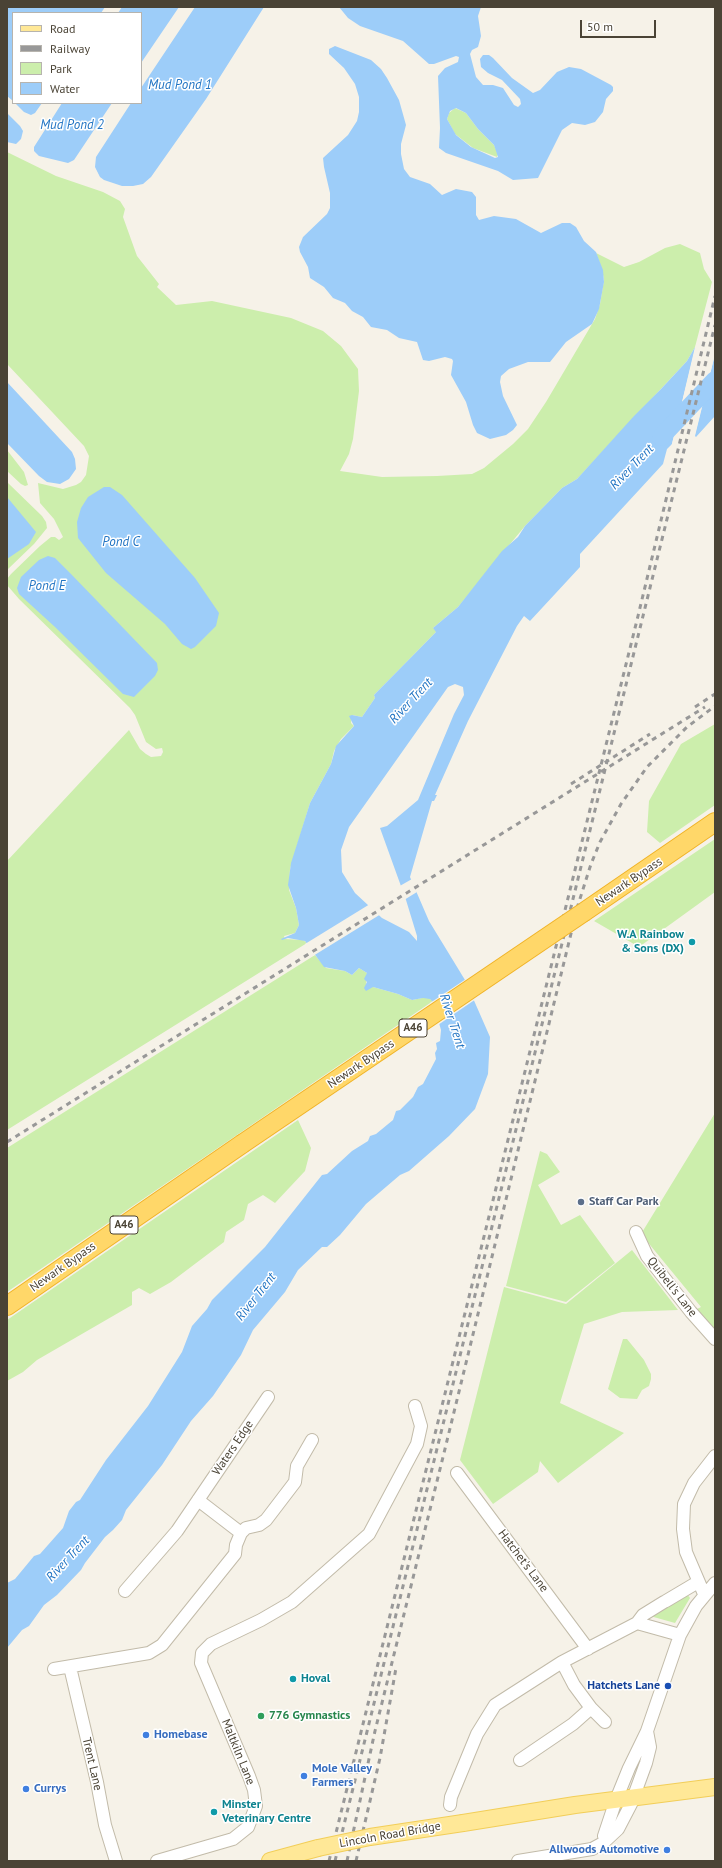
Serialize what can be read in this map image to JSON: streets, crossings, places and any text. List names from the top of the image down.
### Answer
{
  "streets": {
    "highway": ["Newark Bypass", "A46"],
    "main road": ["Lincoln Road Bridge"],
    "street": [
      "Quibell's Lane",
      "Waters Edge",
      "Hatchet's Lane",
      "Maltkiln Lane",
      "Trent Lane"
    ]
  },
  "water": [
    "Mud Pond 1",
    "Mud Pond 2",
    "River Trent",
    "Pond C",
    "Pond E"
  ],
  "places": [
    "W.A Rainbow & Sons (DX)",
    "Staff Car Park",
    "Hoval",
    "Hatchets Lane",
    "776 Gymnastics",
    "Homebase",
    "Mole Valley Farmers",
    "Currys",
    "Minster Veterinary Centre",
    "Allwoods Automotive"
  ],
  "legend": [
    "Road",
    "Railway",
    "Park",
    "Water"
  ],
  "scale_bar": "50 m"
}
